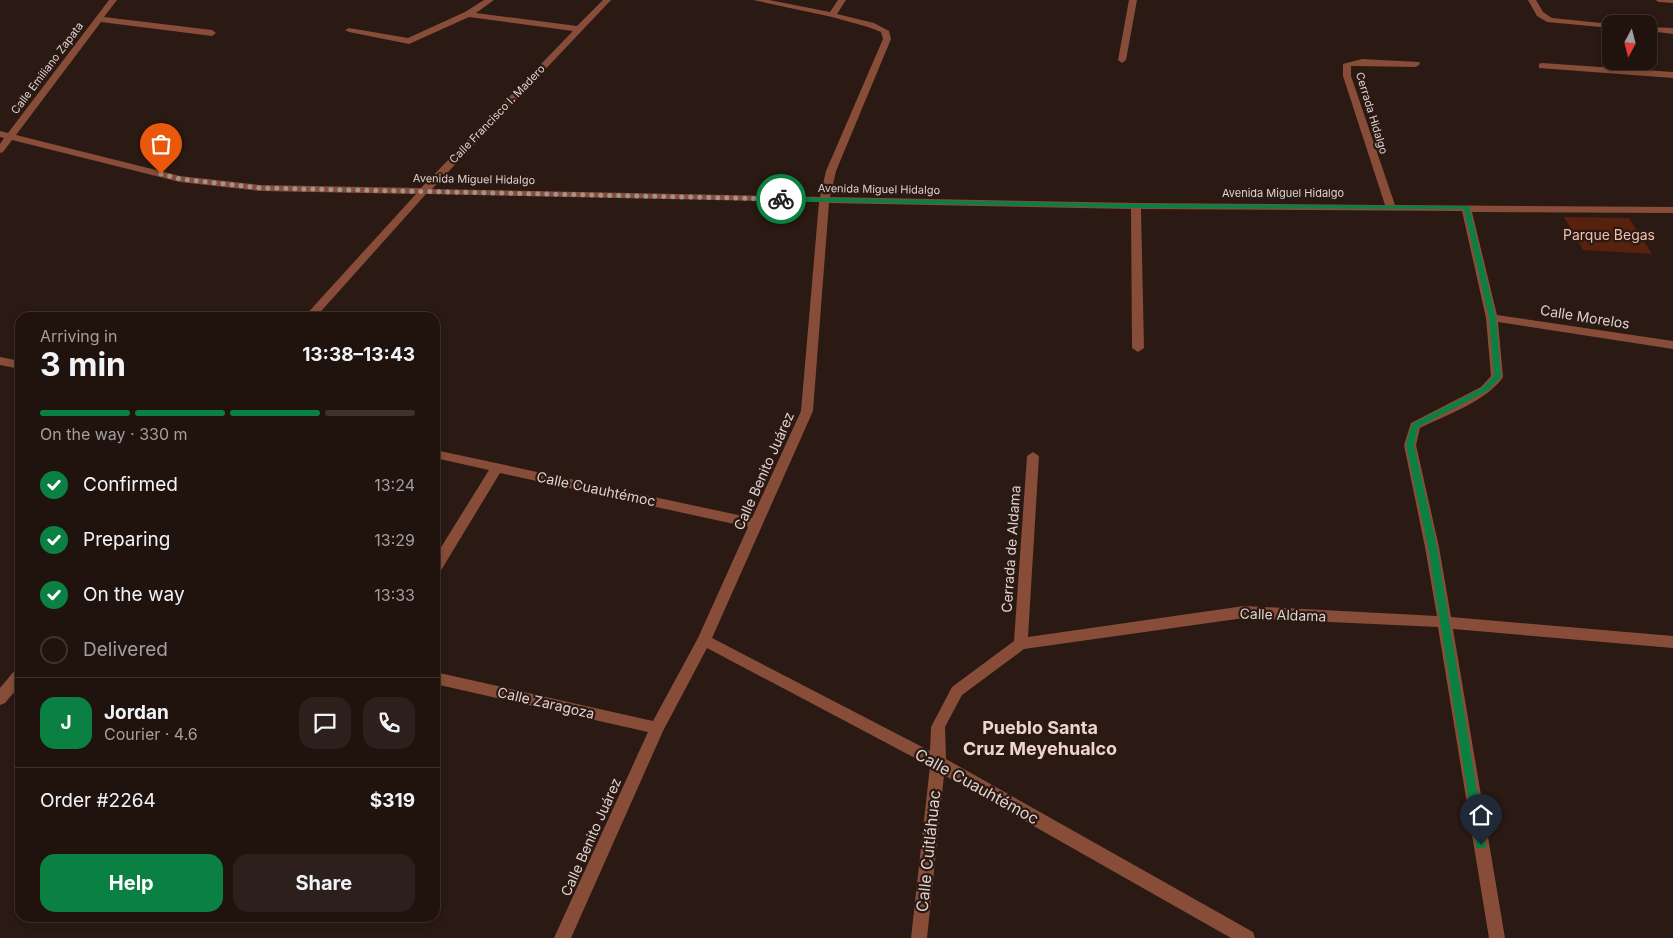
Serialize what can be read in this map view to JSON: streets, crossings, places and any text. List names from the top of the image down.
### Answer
{
  "streets": {
    "street": [
      "Calle Emiliano Zapata",
      "Cerrada Hidalgo",
      "Calle Francisco I. Madero",
      "Avenida Miguel Hidalgo",
      "Calle Morelos",
      "Calle Benito Juárez",
      "Calle Cuauhtémoc",
      "Cerrada de Aldama",
      "Calle Aldama",
      "Calle Zaragoza",
      "Calle Cuitláhuac"
    ]
  },
  "crossings": [
    ["Calle Emiliano Zapata", "Avenida Miguel Hidalgo"],
    ["Cerrada Hidalgo", "Avenida Miguel Hidalgo"],
    ["Calle Francisco I. Madero", "Avenida Miguel Hidalgo"],
    ["Avenida Miguel Hidalgo", "Calle Benito Juárez"],
    ["Calle Benito Juárez", "Calle Cuauhtémoc"],
    ["Calle Benito Juárez", "Calle Zaragoza"],
    ["Calle Cuauhtémoc", "Calle Aldama"],
    ["Calle Cuauhtémoc", "Calle Cuitláhuac"],
    ["Cerrada de Aldama", "Calle Aldama"],
    ["Calle Aldama", "Calle Cuitláhuac"]
  ],
  "districts": ["Pueblo Santa Cruz Meyehualco"],
  "parks": ["Parque Begas"],
  "north": "bottom",
  "page": {
    "heading": ["3 min", "Arriving in", "13:38–13:43"],
    "panel": [
      "Jordan",
      "Courier · 4.6",
      "Order #2264",
      "$319"
    ],
    "bar": "On the way · 330 m",
    "list": [
      ["Confirmed", "13:24"],
      ["Preparing", "13:29"],
      ["On the way", "13:33"],
      "Delivered"
    ],
    "round": "J",
    "buttons": ["Help", "Share"]
  }
}
